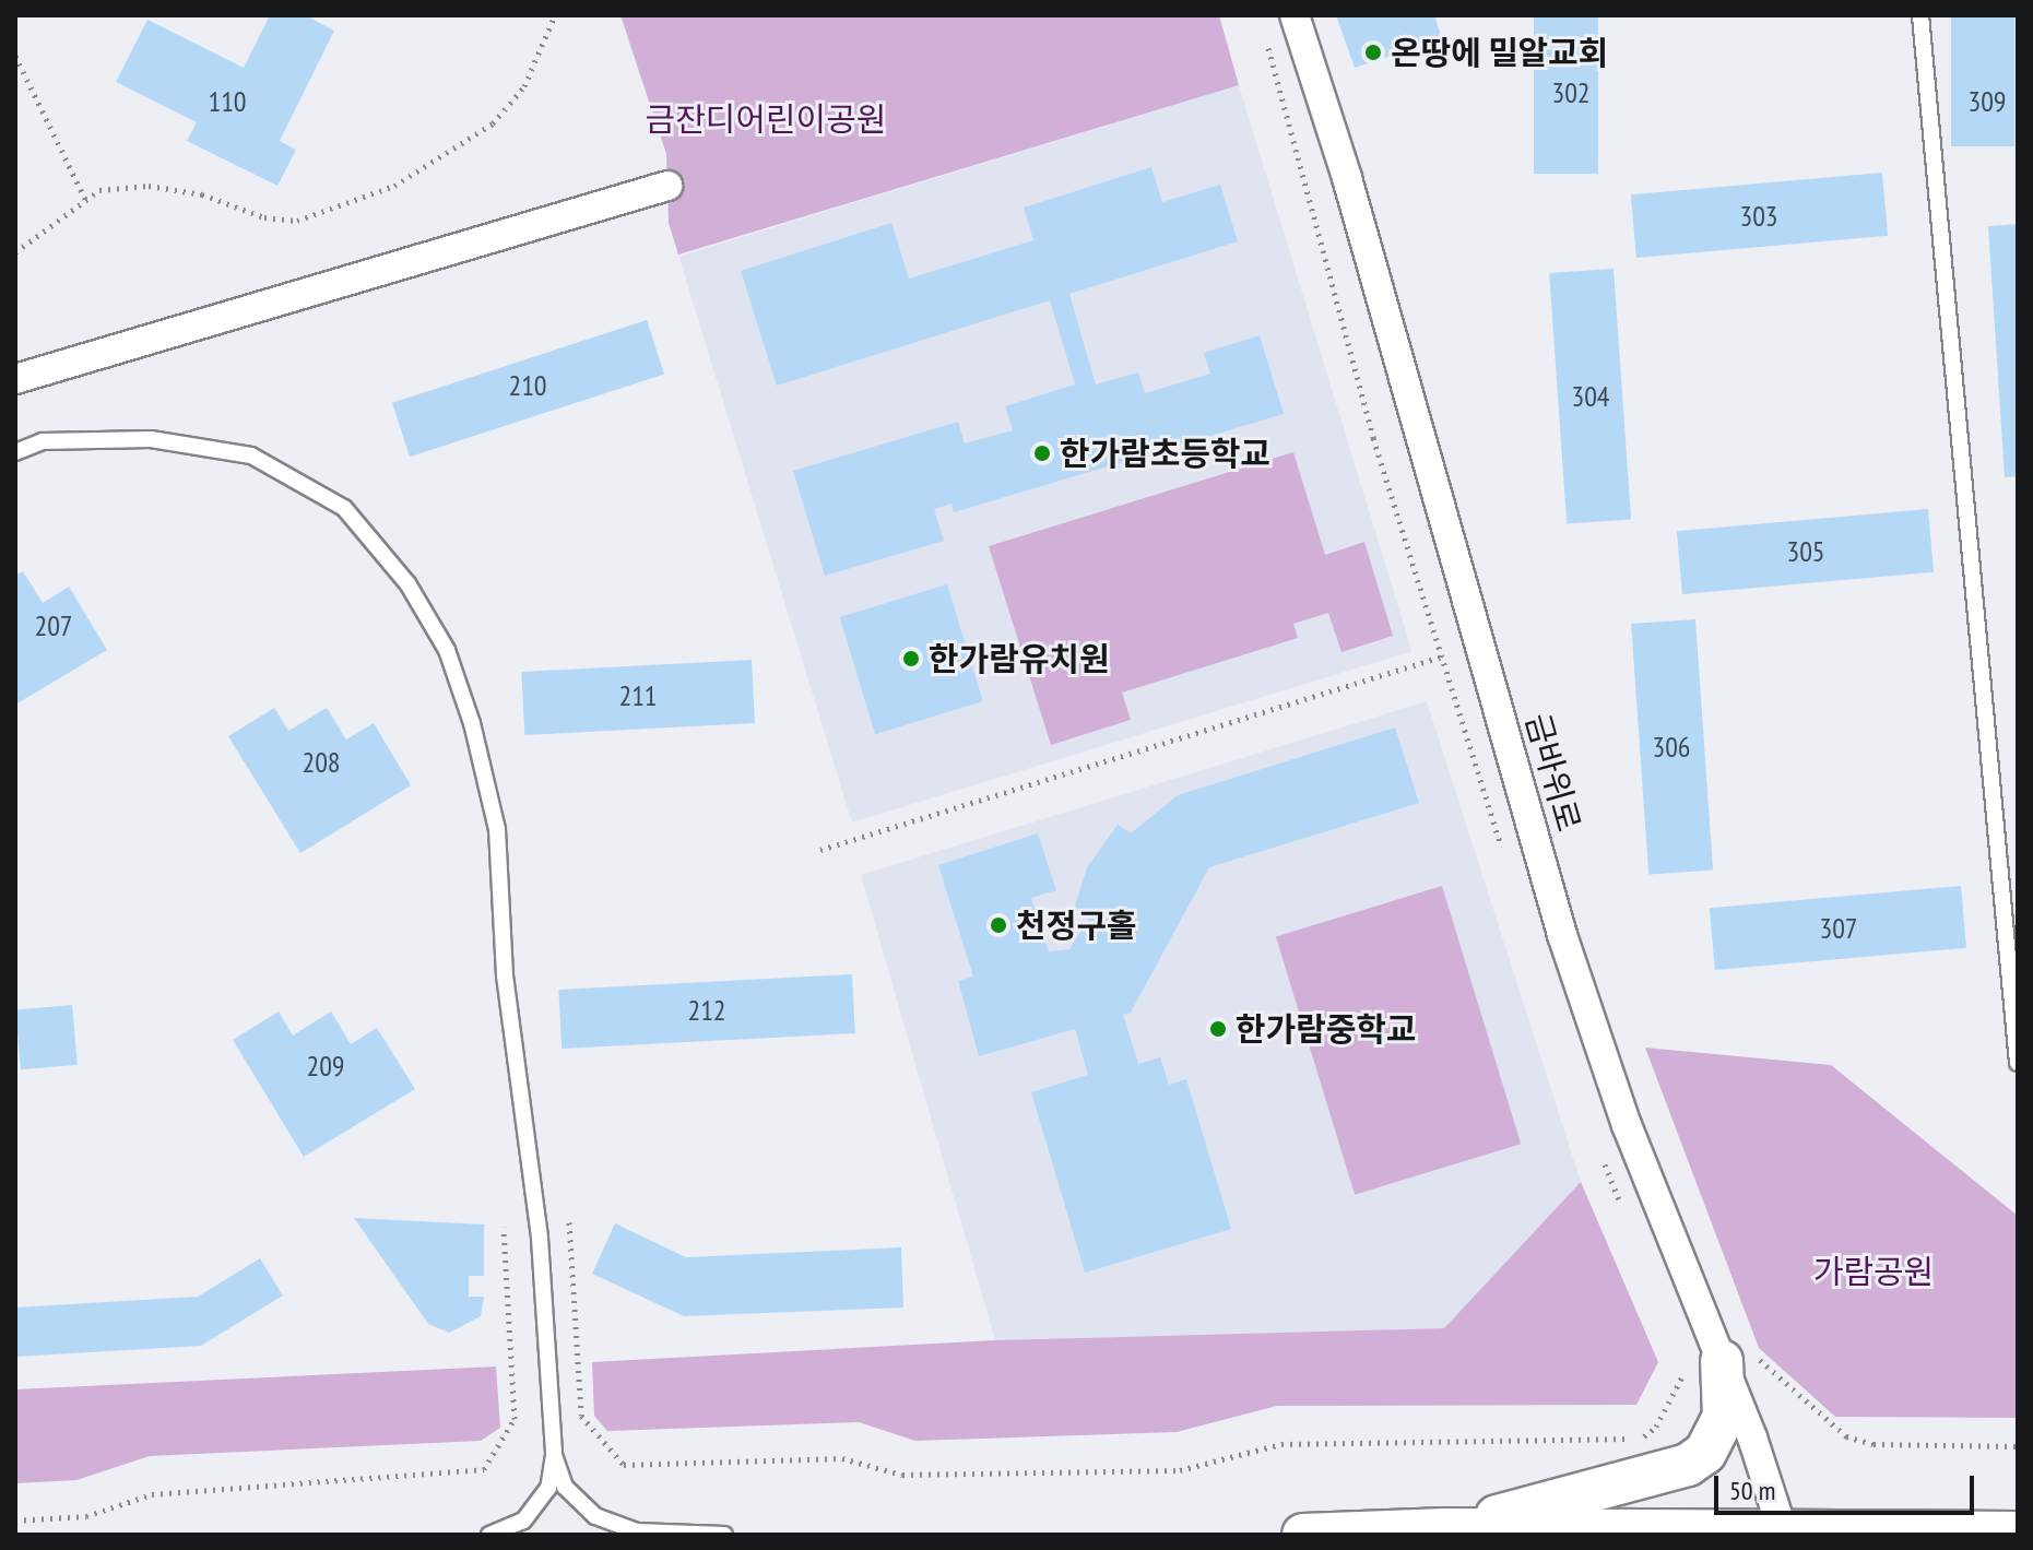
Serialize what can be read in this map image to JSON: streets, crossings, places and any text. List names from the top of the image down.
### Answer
{
  "streets": {
    "street": ["금바위로"]
  },
  "parks": ["금잔디어린이공원", "가람공원"],
  "places": [
    "온땅에 밀알교회",
    "한가람초등학교",
    "한가람유치원",
    "천정구홀",
    "한가람중학교"
  ],
  "house_numbers": [
    "302",
    "110",
    "309",
    "303",
    "210",
    "304",
    "305",
    "207",
    "211",
    "306",
    "208",
    "307",
    "212",
    "209"
  ],
  "scale_bar": "50 m"
}
